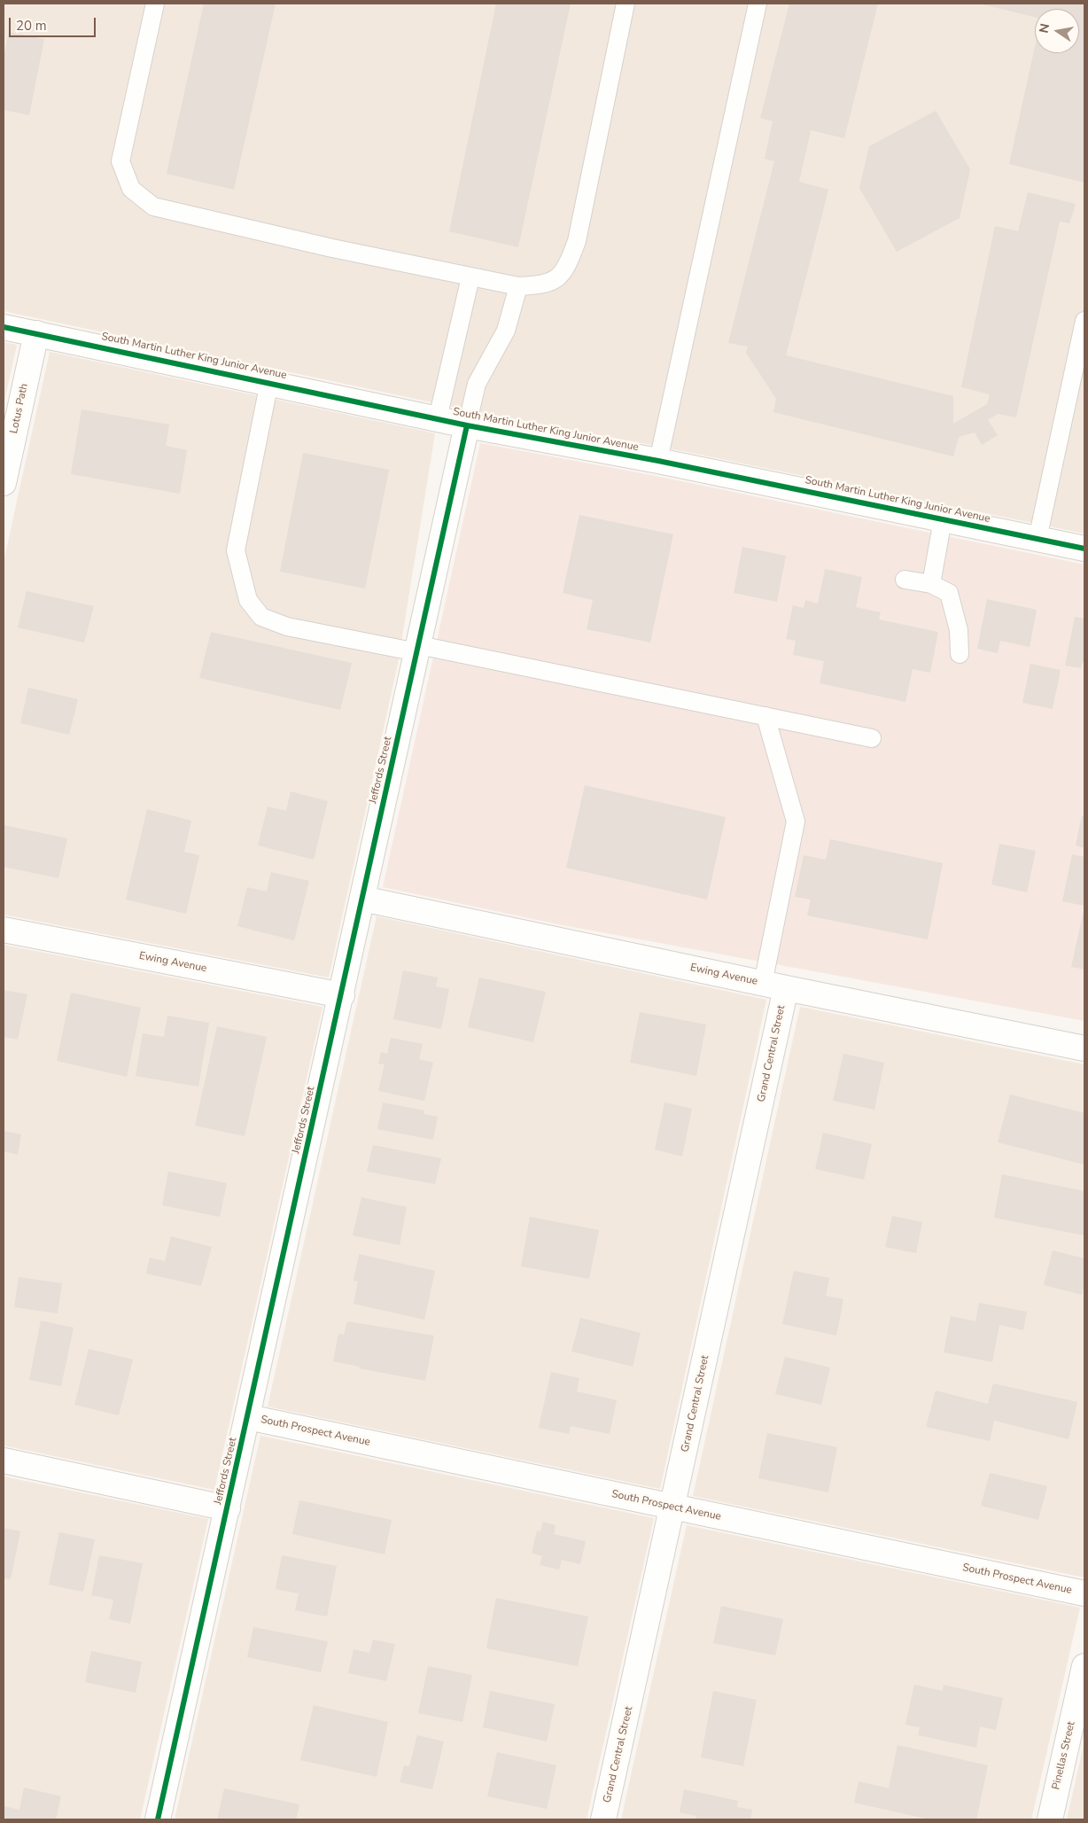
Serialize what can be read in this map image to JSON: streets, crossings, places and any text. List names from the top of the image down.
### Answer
{
  "streets": {
    "street": [
      "South Martin Luther King Junior Avenue",
      "Lotus Path",
      "Jeffords Street",
      "Ewing Avenue",
      "Grand Central Street",
      "South Prospect Avenue",
      "Pinellas Street"
    ]
  },
  "crossings": [
    ["South Martin Luther King Junior Avenue", "Lotus Path"],
    ["South Martin Luther King Junior Avenue", "Jeffords Street"],
    ["Jeffords Street", "Ewing Avenue"],
    ["Jeffords Street", "South Prospect Avenue"],
    ["Ewing Avenue", "Grand Central Street"],
    ["Grand Central Street", "South Prospect Avenue"]
  ],
  "scale_bar": "20 m",
  "north": "left"
}
